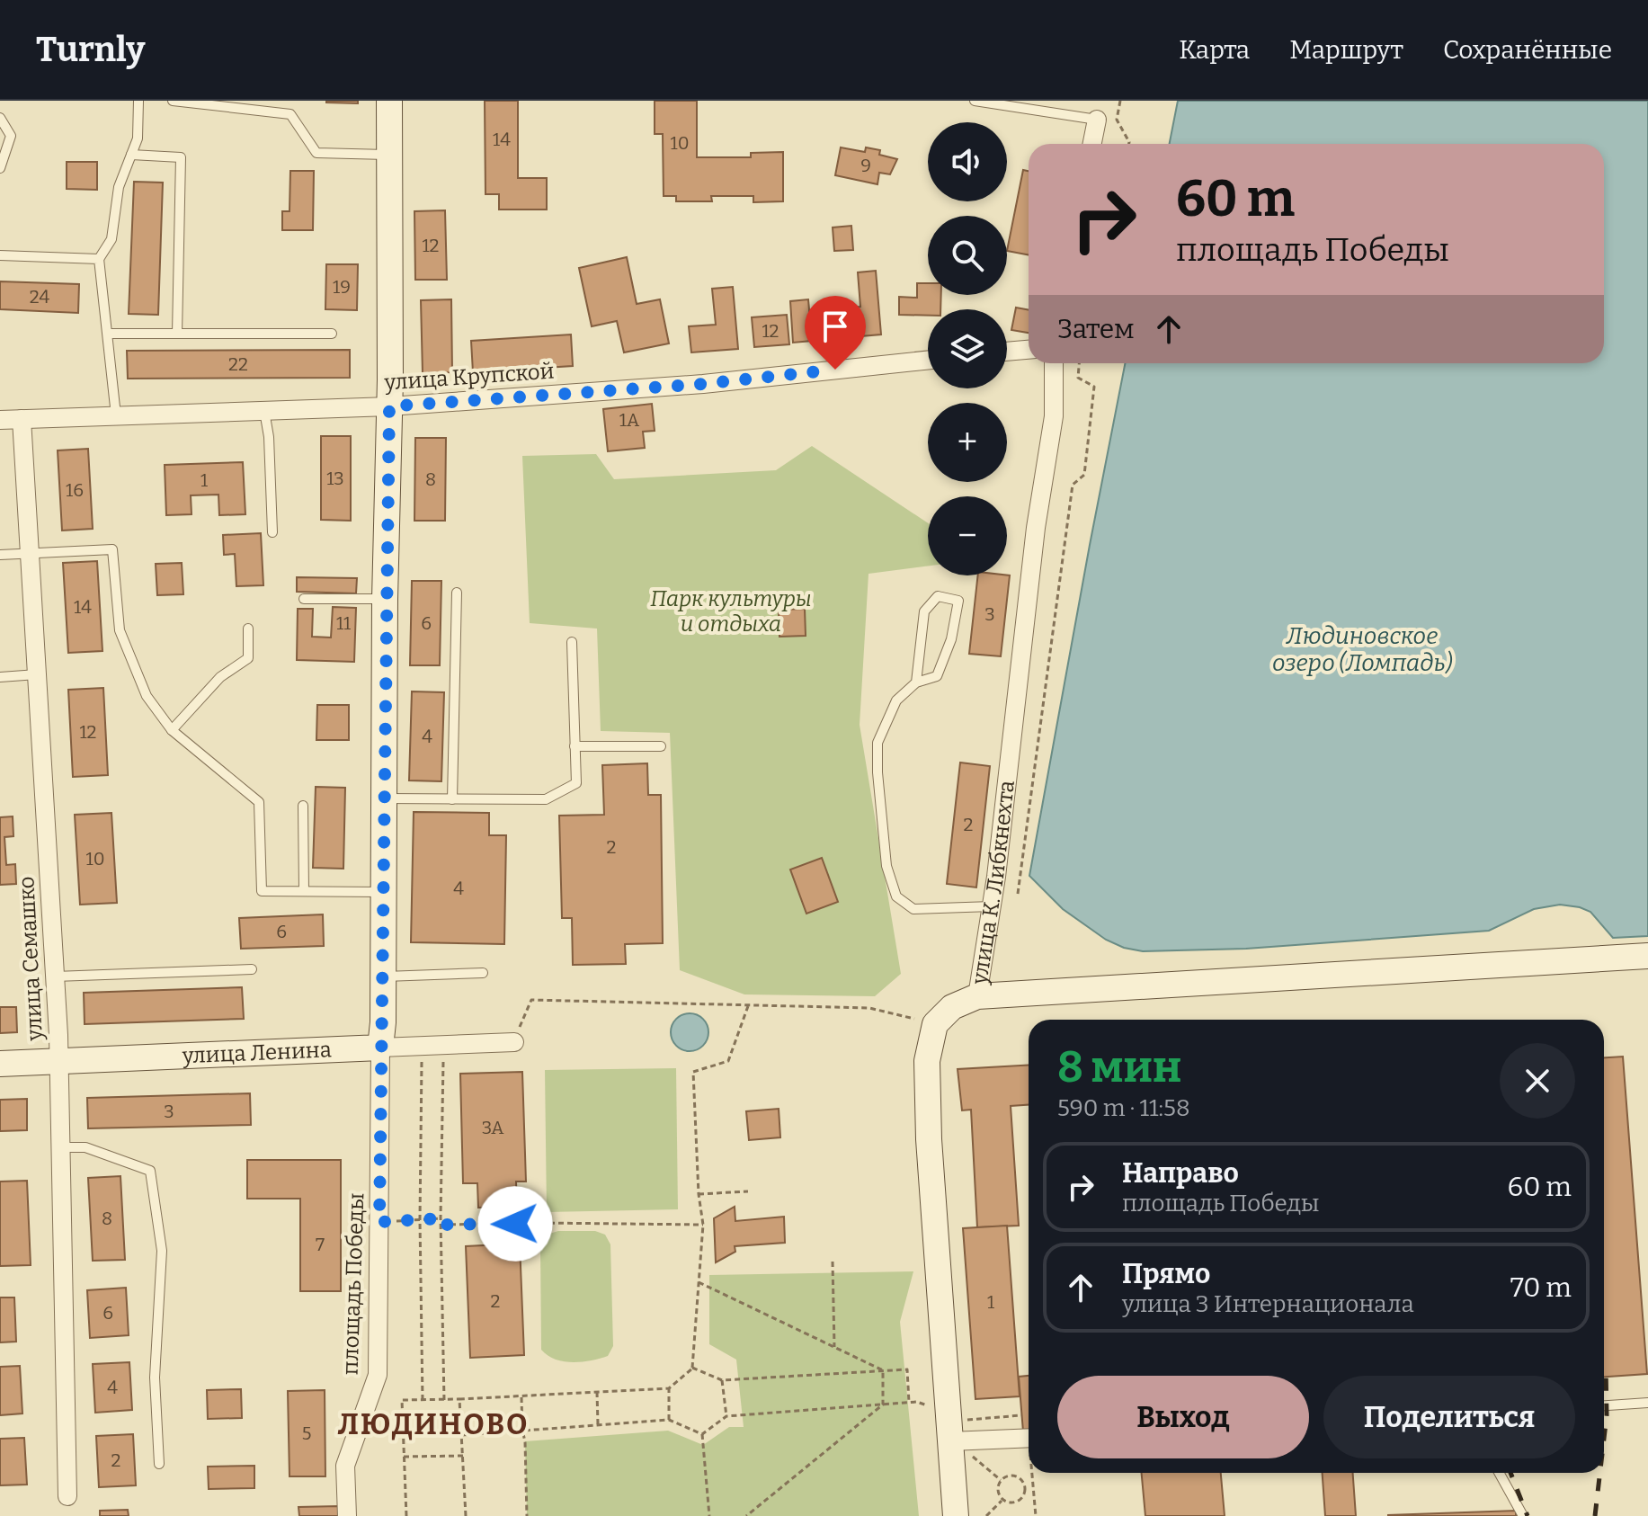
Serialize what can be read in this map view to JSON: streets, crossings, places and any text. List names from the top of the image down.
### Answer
{
  "streets": {
    "street": [
      "улица Крупской",
      "улица К. Либкнехта",
      "улица Семашко",
      "улица Ленина",
      "площадь Победы"
    ]
  },
  "crossings": [
    ["улица Крупской", "улица Семашко"],
    ["улица Семашко", "улица Ленина"],
    ["улица Ленина", "площадь Победы"]
  ],
  "districts": ["ЛЮДИНОВО"],
  "water": ["Людиновское озеро (Ломпадь)"],
  "parks": ["Парк культуры и отдыха"],
  "house_numbers": [
    "14",
    "10",
    "9",
    "12",
    "19",
    "24",
    "12",
    "22",
    "1А",
    "13",
    "8",
    "1",
    "16",
    "14",
    "3",
    "11",
    "6",
    "12",
    "4",
    "2",
    "2",
    "10",
    "4",
    "6",
    "3",
    "3А",
    "8",
    "7",
    "2",
    "1",
    "6",
    "4",
    "5",
    "2"
  ],
  "page": {
    "header": "Turnly",
    "nav": ["Карта", "Маршрут", "Сохранённые"],
    "map_buttons": ["+", "−"],
    "turn": ["60 m", "площадь Победы"],
    "then": "Затем",
    "heading": ["8 мин", "590 m · 11:58"],
    "list": [
      {
        "name": "Направо",
        "note": "площадь Победы",
        "value": "60 m"
      },
      {
        "name": "Прямо",
        "note": "улица 3 Интернационала",
        "value": "70 m"
      }
    ],
    "buttons": ["Выход", "Поделиться"]
  }
}
